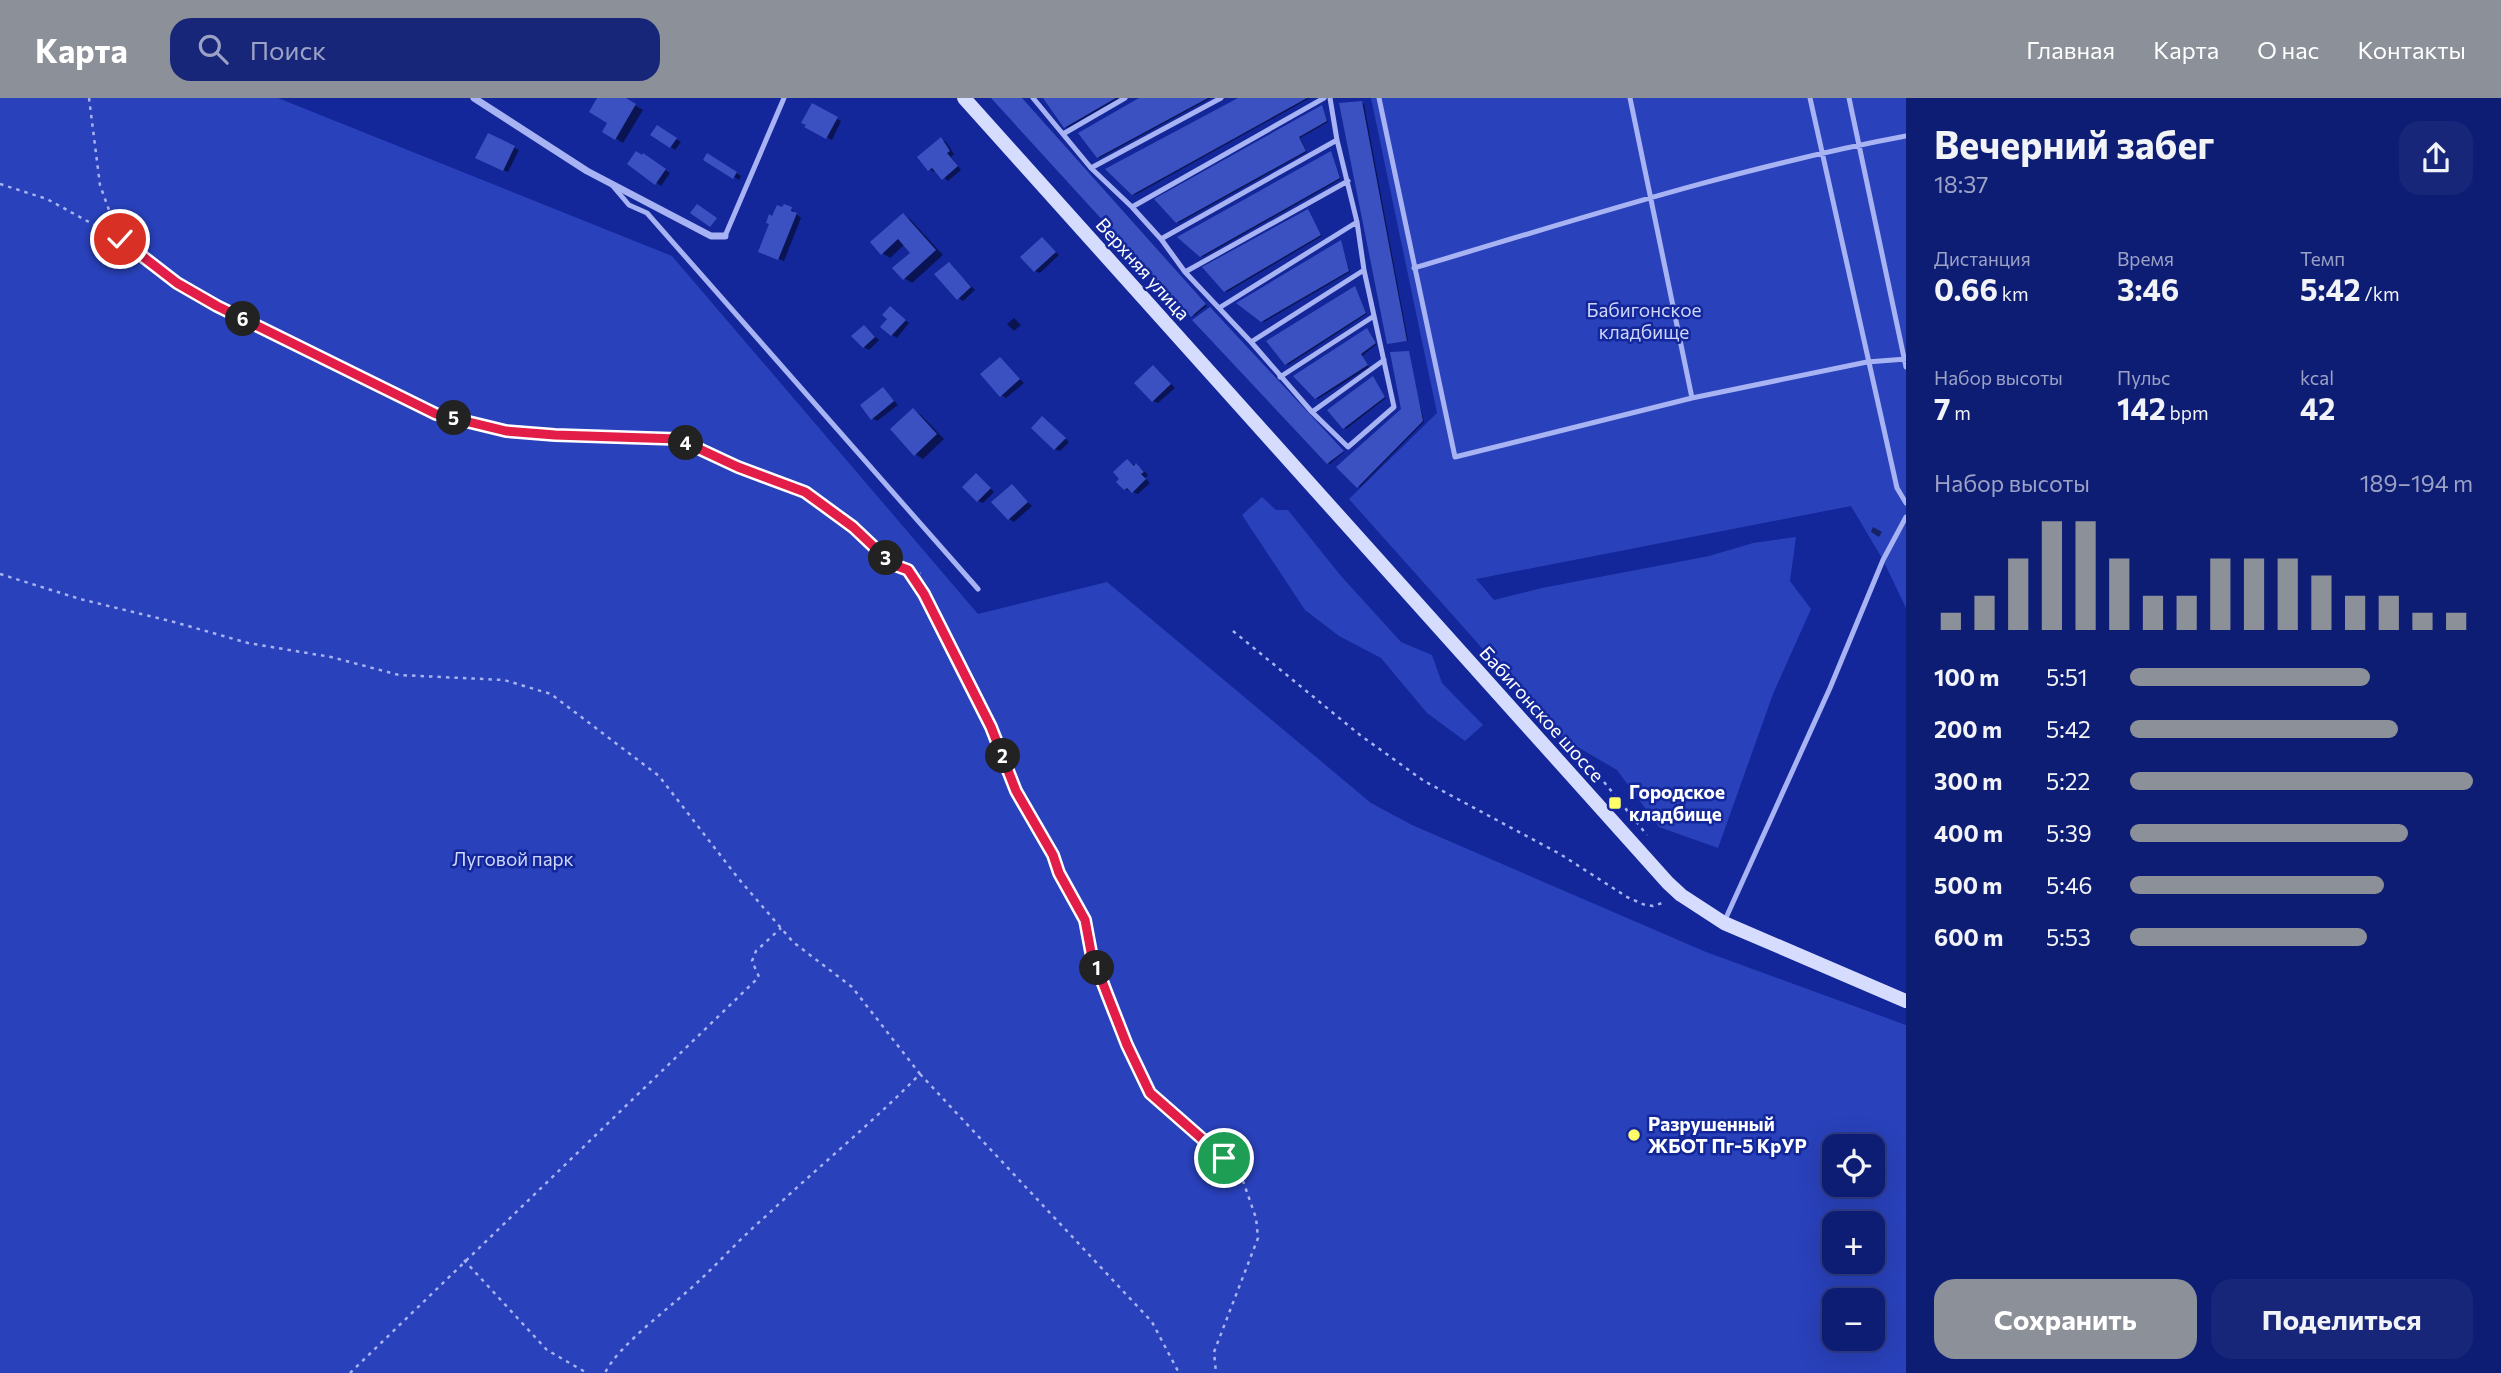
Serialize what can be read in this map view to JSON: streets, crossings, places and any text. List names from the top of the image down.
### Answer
{
  "streets": {
    "street": ["Верхняя улица", "Бабигонское шоссе"]
  },
  "crossings": [
    ["Верхняя улица", "Бабигонское шоссе"]
  ],
  "parks": ["Бабигонское кладбище", "Луговой парк"],
  "places": {
    "transit": ["Городское кладбище"],
    "other": ["Разрушенный ЖБОТ Пг-5 КрУР"]
  },
  "page": {
    "header": "Карта",
    "search": "Поиск",
    "nav": [
      "Главная",
      "Карта",
      "О нас",
      "Контакты"
    ],
    "heading": ["Вечерний забег", "18:37"],
    "stats": [
      ["Дистанция", "0.66 km"],
      ["Время", "3:46"],
      ["Темп", "5:42 /km"],
      ["Набор высоты", "7 m"],
      ["Пульс", "142 bpm"],
      ["kcal", "42"]
    ],
    "pins": [
      "6",
      "5",
      "4",
      "3",
      "2",
      "1"
    ],
    "chart": ["Набор высоты", "189–194 m"],
    "list": [
      {
        "name": "100 m",
        "note": "5:51"
      },
      {
        "name": "200 m",
        "note": "5:42"
      },
      {
        "name": "300 m",
        "note": "5:22"
      },
      {
        "name": "400 m",
        "note": "5:39"
      },
      {
        "name": "500 m",
        "note": "5:46"
      },
      {
        "name": "600 m",
        "note": "5:53"
      }
    ],
    "map_buttons": ["+", "−"],
    "buttons": ["Сохранить", "Поделиться"]
  }
}
